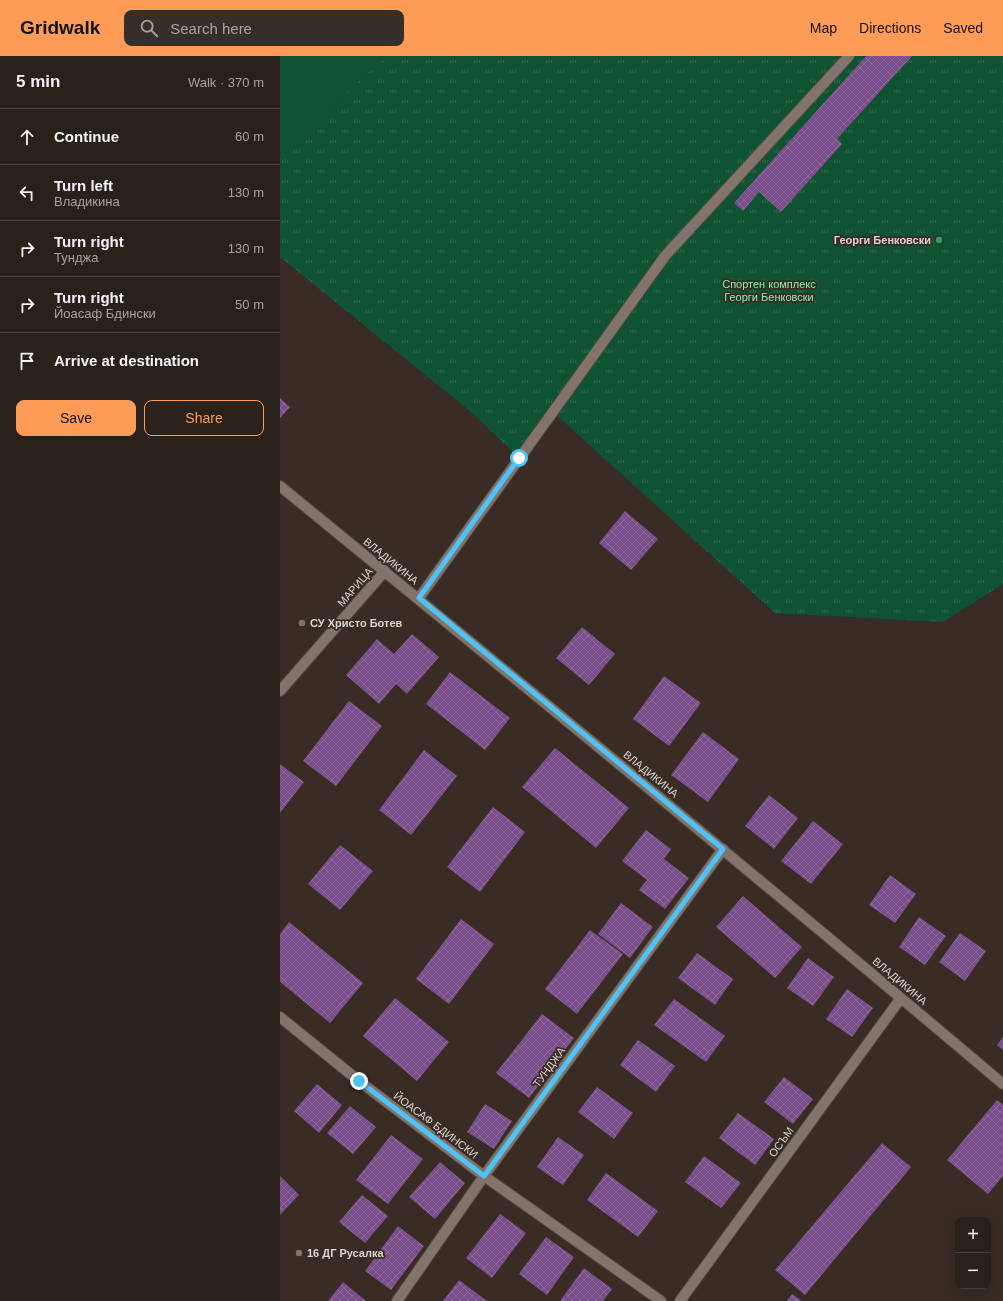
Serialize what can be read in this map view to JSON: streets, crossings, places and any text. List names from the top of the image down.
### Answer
{
  "streets": {
    "street": [
      "ВЛАДИКИНА",
      "МАРИЦА",
      "ТУНДЖА",
      "ЙОАСАФ БДИНСКИ",
      "ОСЪМ"
    ]
  },
  "crossings": [
    ["ВЛАДИКИНА", "МАРИЦА"],
    ["ВЛАДИКИНА", "ТУНДЖА"],
    ["ВЛАДИКИНА", "ОСЪМ"],
    ["ТУНДЖА", "ЙОАСАФ БДИНСКИ"]
  ],
  "parks": ["Спортен комплекс Георги Бенковски"],
  "places": ["Георги Бенковски", "СУ Христо Ботев", "16 ДГ Русалка"],
  "page": {
    "header": "Gridwalk",
    "search": "Search here",
    "nav": ["Map", "Directions", "Saved"],
    "heading": ["5 min", "Walk · 370 m"],
    "list": [
      ["Continue", "60 m"],
      ["Turn left", "Владикина", "130 m"],
      ["Turn right", "Тунджа", "130 m"],
      ["Turn right", "Йоасаф Бдински", "50 m"],
      "Arrive at destination"
    ],
    "buttons": ["Save", "Share"],
    "map_buttons": ["+", "−"]
  }
}
